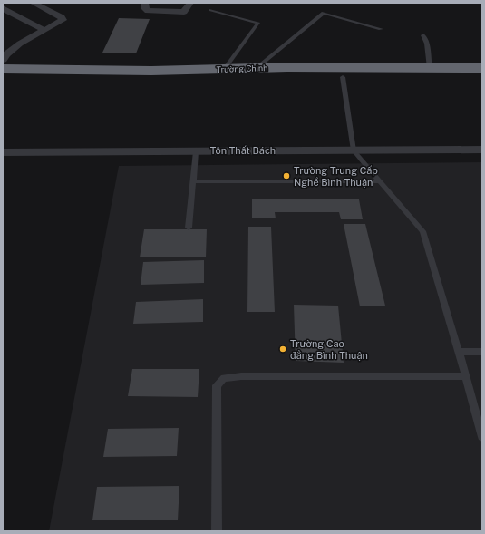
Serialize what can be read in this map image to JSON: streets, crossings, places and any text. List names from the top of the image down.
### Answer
{
  "streets": {
    "highway": ["Trường Chinh"],
    "street": ["Tôn Thất Bách"]
  },
  "places": ["Trường Trung Cấp Nghề Bình Thuận", "Trường Cao đẳng Bình Thuận"]
}
